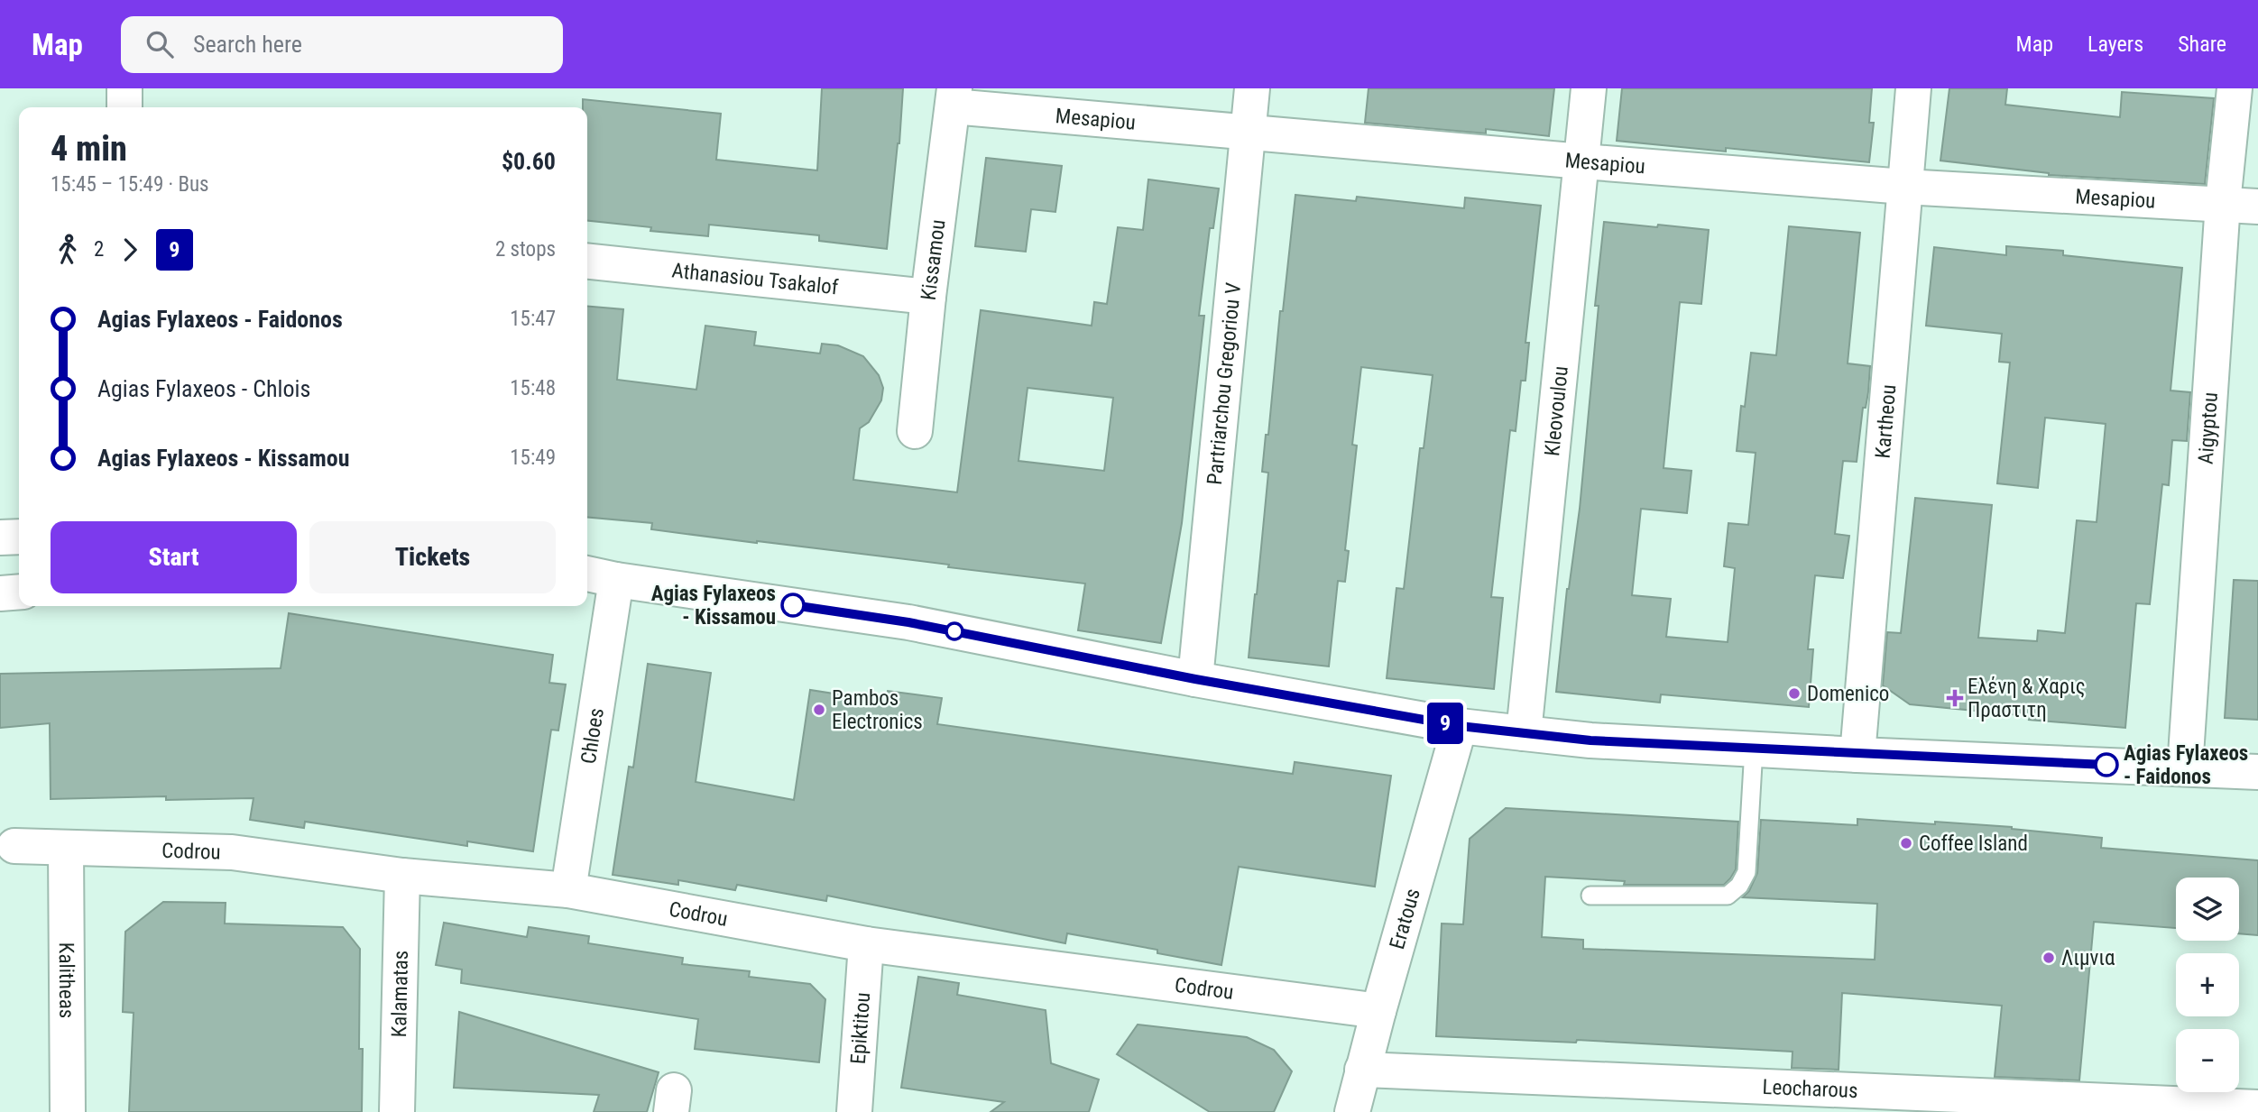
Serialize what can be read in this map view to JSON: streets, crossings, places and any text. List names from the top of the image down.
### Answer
{
  "streets": {
    "street": [
      "Mesapiou",
      "Kissamou",
      "Athanasiou Tsakalof",
      "Partriarchou Gregoriou V",
      "Kleovoulou",
      "Kartheou",
      "Aigyptou",
      "Chloes",
      "Codrou",
      "Eratous",
      "Kalitheas",
      "Kalamatas",
      "Epiktitou",
      "Leocharous"
    ]
  },
  "crossings": [
    ["Mesapiou", "Kissamou"],
    ["Mesapiou", "Partriarchou Gregoriou V"],
    ["Mesapiou", "Kleovoulou"],
    ["Mesapiou", "Kartheou"],
    ["Mesapiou", "Aigyptou"],
    ["Kissamou", "Athanasiou Tsakalof"],
    ["Chloes", "Codrou"],
    ["Codrou", "Eratous"],
    ["Codrou", "Kalitheas"],
    ["Codrou", "Kalamatas"],
    ["Codrou", "Epiktitou"],
    ["Eratous", "Leocharous"]
  ],
  "places": {
    "other": [
      "Agias Fylaxeos - Kissamou",
      "Domenico",
      "Pambos Electronics",
      "Agias Fylaxeos - Faidonos",
      "Coffee Island",
      "Λιμνια"
    ],
    "health": ["Ελένη & Χαρις Πραστιτη"]
  },
  "lines": ["bus line 9"],
  "page": {
    "header": "Map",
    "search": "Search here",
    "nav": ["Map", "Layers", "Share"],
    "on_map": "9",
    "heading": ["4 min", "15:45 – 15:49 · Bus", "$0.60"],
    "legs": ["2", "9", "2 stops"],
    "list": [
      {
        "name": "Agias Fylaxeos - Faidonos",
        "value": "15:47"
      },
      {
        "name": "Agias Fylaxeos - Chlois",
        "value": "15:48"
      },
      {
        "name": "Agias Fylaxeos - Kissamou",
        "value": "15:49"
      }
    ],
    "buttons": ["Start", "Tickets"],
    "map_buttons": ["+", "−"]
  }
}
